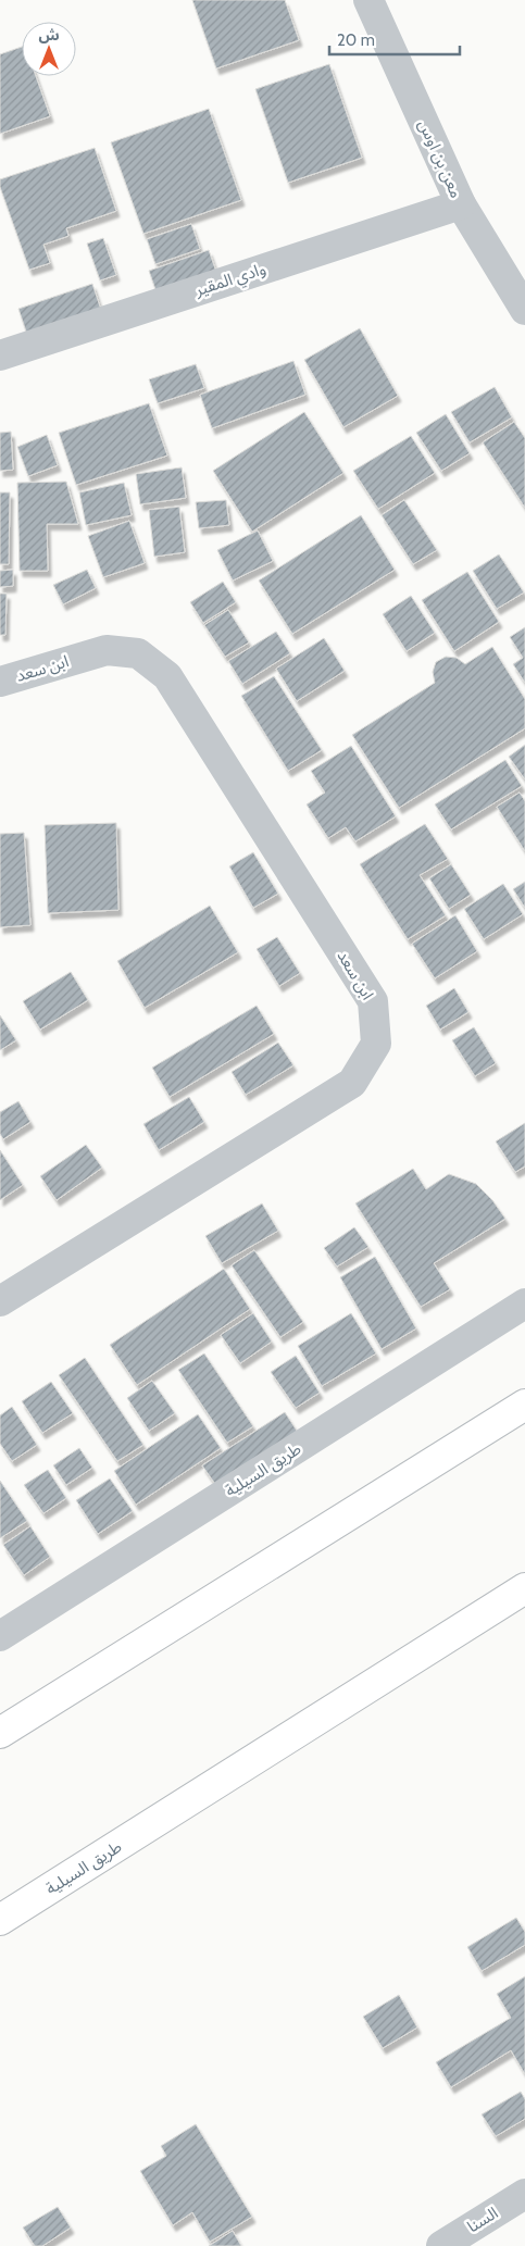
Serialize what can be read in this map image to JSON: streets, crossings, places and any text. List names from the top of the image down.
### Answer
{
  "streets": {
    "main road": ["طريق السيلية"],
    "street": [
      "معن بن اوس",
      "وادي المقير",
      "ابن سعد",
      "السنا"
    ]
  },
  "crossings": [
    ["معن بن اوس", "وادي المقير"]
  ],
  "scale_bar": "20 m",
  "north": "top"
}
